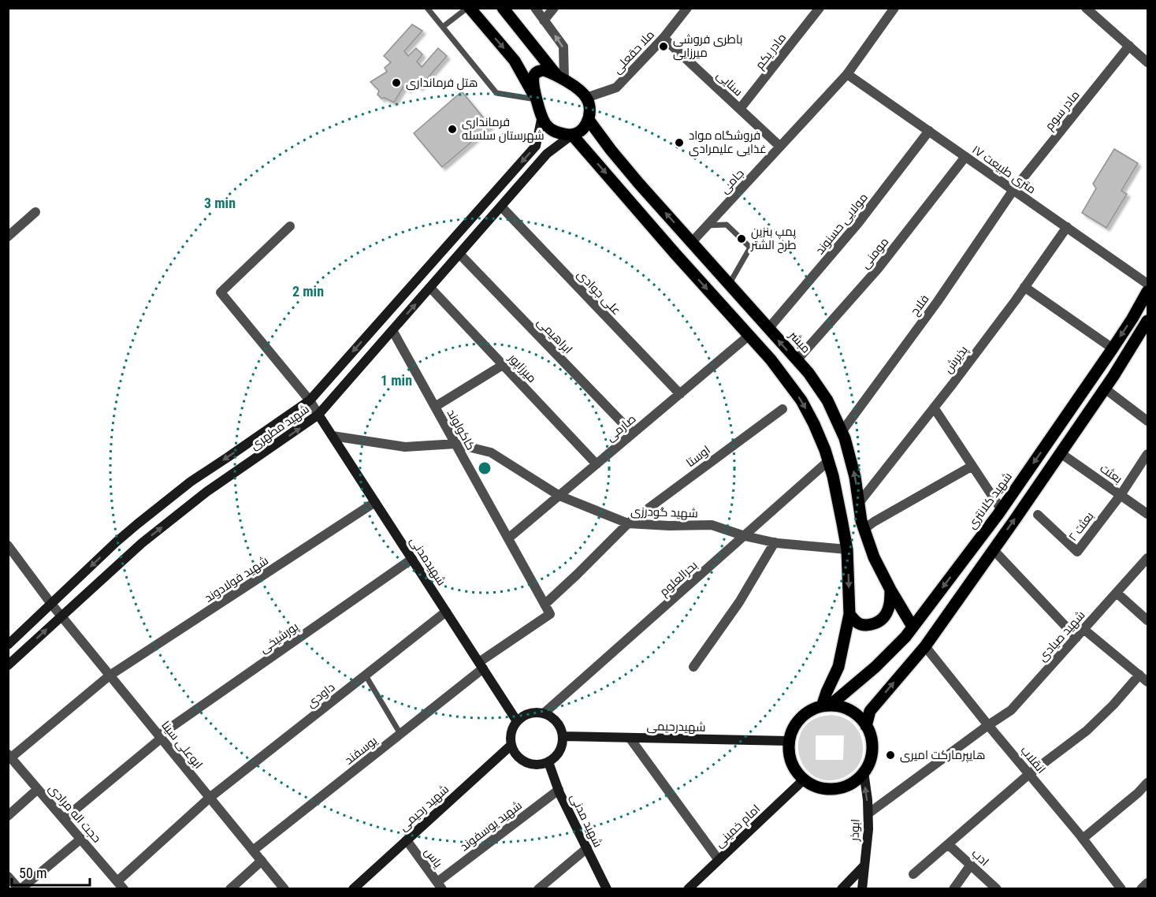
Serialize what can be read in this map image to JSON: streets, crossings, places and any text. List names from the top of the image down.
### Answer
{
  "streets": {
    "main road": [
      "مبشر",
      "شهید مطهری",
      "شهید کلانتری",
      "شهیدمدنی",
      "شهیدرحیمی",
      "شهید رحیمی",
      "شهید مدنی",
      "امام خمینی",
      "ابوذر"
    ],
    "street": [
      "مادر یکم",
      "ملا حقعلی",
      "سنایی",
      "مادر سوم",
      "۱۷ متری طبیعت",
      "جامی",
      "مولایی حسنوند",
      "مومنی",
      "علی جوادی",
      "فلاح",
      "ابراهیمی",
      "پذیرش",
      "میرزاپور",
      "صارمی",
      "کاکولوند",
      "اوستا",
      "بعثت",
      "شهید گودرزی",
      "بعثت ۲",
      "بحرالعلوم",
      "شهید فولادوند",
      "شهید صیادی",
      "پورشیخی",
      "داودی",
      "ابوعلی سینا",
      "یوسفند",
      "انقلاب",
      "حجت اله مرادی",
      "شهید یوسفوند",
      "یاس",
      "ادب"
    ]
  },
  "crossings": [
    ["مادر یکم", "سنایی"],
    ["ملا حقعلی", "سنایی"],
    ["ملا حقعلی", "مبشر"],
    ["ملا حقعلی", "شهید مطهری"],
    ["سنایی", "جامی"],
    ["مادر سوم", "۱۷ متری طبیعت"],
    ["مادر سوم", "فلاح"],
    ["۱۷ متری طبیعت", "جامی"],
    ["۱۷ متری طبیعت", "مولایی حسنوند"],
    ["۱۷ متری طبیعت", "مومنی"],
    ["۱۷ متری طبیعت", "فلاح"],
    ["۱۷ متری طبیعت", "پذیرش"],
    ["جامی", "مبشر"],
    ["مولایی حسنوند", "مبشر"],
    ["مومنی", "مبشر"],
    ["علی جوادی", "شهید مطهری"],
    ["علی جوادی", "صارمی"],
    ["فلاح", "مبشر"],
    ["ابراهیمی", "شهید مطهری"],
    ["ابراهیمی", "صارمی"],
    ["مبشر", "پذیرش"],
    ["مبشر", "شهید مطهری"],
    ["مبشر", "شهید کلانتری"],
    ["میرزاپور", "شهید مطهری"],
    ["میرزاپور", "صارمی"],
    ["شهید مطهری", "کاکولوند"],
    ["شهید مطهری", "شهیدمدنی"],
    ["شهید مطهری", "ابوعلی سینا"],
    ["صارمی", "کاکولوند"],
    ["صارمی", "شهید گودرزی"],
    ["کاکولوند", "اوستا"],
    ["کاکولوند", "شهید گودرزی"],
    ["کاکولوند", "یوسفند"],
    ["اوستا", "شهید گودرزی"],
    ["بعثت", "بعثت ۲"],
    ["شهید کلانتری", "شهیدرحیمی"],
    ["شهید کلانتری", "امام خمینی"],
    ["شهید کلانتری", "ابوذر"],
    ["شهید گودرزی", "شهیدمدنی"],
    ["شهید گودرزی", "بحرالعلوم"],
    ["شهیدمدنی", "بحرالعلوم"],
    ["شهیدمدنی", "شهید فولادوند"],
    ["شهیدمدنی", "پورشیخی"],
    ["شهیدمدنی", "داودی"],
    ["شهیدمدنی", "شهیدرحیمی"],
    ["شهیدمدنی", "یوسفند"],
    ["شهیدمدنی", "شهید رحیمی"],
    ["شهیدمدنی", "شهید مدنی"],
    ["بحرالعلوم", "شهیدرحیمی"],
    ["بحرالعلوم", "شهید رحیمی"],
    ["بحرالعلوم", "شهید مدنی"],
    ["شهید فولادوند", "ابوعلی سینا"],
    ["شهید فولادوند", "حجت اله مرادی"],
    ["شهید صیادی", "انقلاب"],
    ["شهید صیادی", "ابوذر"],
    ["پورشیخی", "ابوعلی سینا"],
    ["پورشیخی", "حجت اله مرادی"],
    ["داودی", "ابوعلی سینا"],
    ["داودی", "حجت اله مرادی"],
    ["شهیدرحیمی", "شهید رحیمی"],
    ["شهیدرحیمی", "شهید مدنی"],
    ["شهیدرحیمی", "امام خمینی"],
    ["شهیدرحیمی", "ابوذر"],
    ["ابوعلی سینا", "یوسفند"],
    ["شهید رحیمی", "شهید مدنی"],
    ["شهید رحیمی", "یاس"],
    ["شهید مدنی", "شهید یوسفوند"],
    ["شهید یوسفوند", "یاس"],
    ["امام خمینی", "ابوذر"]
  ],
  "one_way": ["ابوذر"],
  "places": [
    "باطری فروشی میرزایی",
    "هتل فرمانداری",
    "فرمانداری شهرستان سلسله",
    "فروشگاه مواد غذایی علیمرادی",
    "پمپ بنزین طرح الشتر",
    "هایپرمارکت امیری"
  ],
  "scale_bar": "50 m",
  "rings": ["3 min", "2 min", "1 min"]
}
